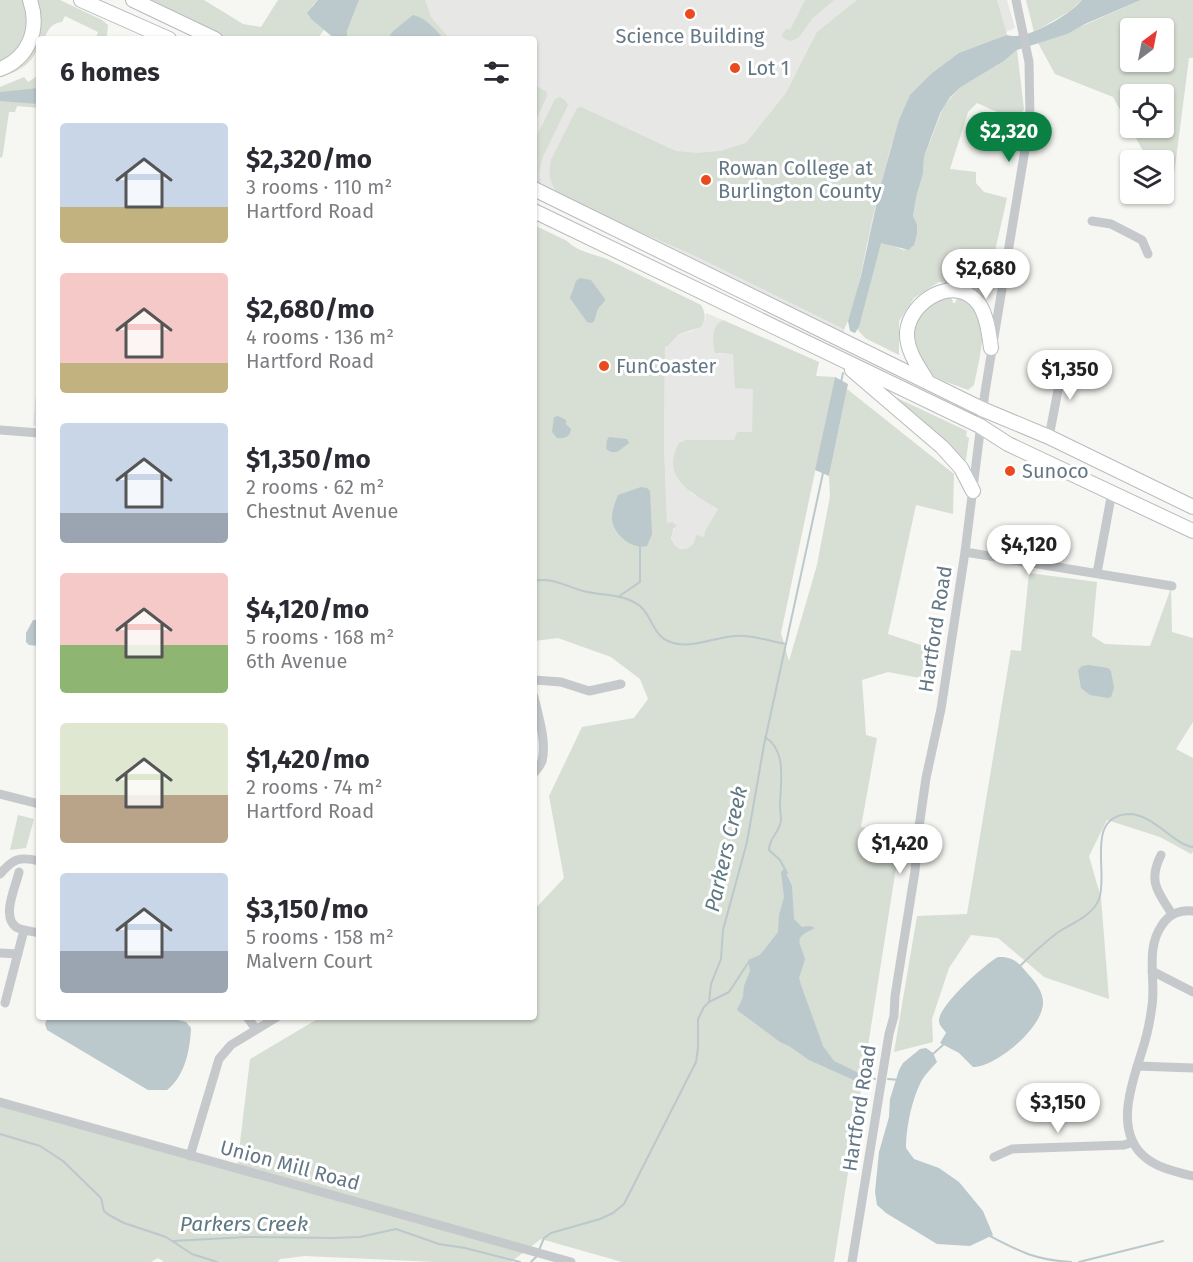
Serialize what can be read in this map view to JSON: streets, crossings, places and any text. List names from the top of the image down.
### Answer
{
  "streets": {
    "street": ["Hartford Road", "Union Mill Road"]
  },
  "water": ["Parkers Creek"],
  "places": [
    "Science Building",
    "Lot 1",
    "Rowan College at Burlington County",
    "FunCoaster",
    "Sunoco"
  ],
  "north": "top right",
  "page": {
    "heading": "6 homes",
    "list": [
      {
        "name": "$2,320/mo",
        "note": "3 rooms · 110 m² · Hartford Road"
      },
      {
        "name": "$2,680/mo",
        "note": "4 rooms · 136 m² · Hartford Road"
      },
      {
        "name": "$1,350/mo",
        "note": "2 rooms · 62 m² · Chestnut Avenue"
      },
      {
        "name": "$4,120/mo",
        "note": "5 rooms · 168 m² · 6th Avenue"
      },
      {
        "name": "$1,420/mo",
        "note": "2 rooms · 74 m² · Hartford Road"
      },
      {
        "name": "$3,150/mo",
        "note": "5 rooms · 158 m² · Malvern Court"
      }
    ],
    "price": [
      "$2,320",
      "$2,680",
      "$1,350",
      "$4,120",
      "$1,420",
      "$3,150"
    ]
  }
}
